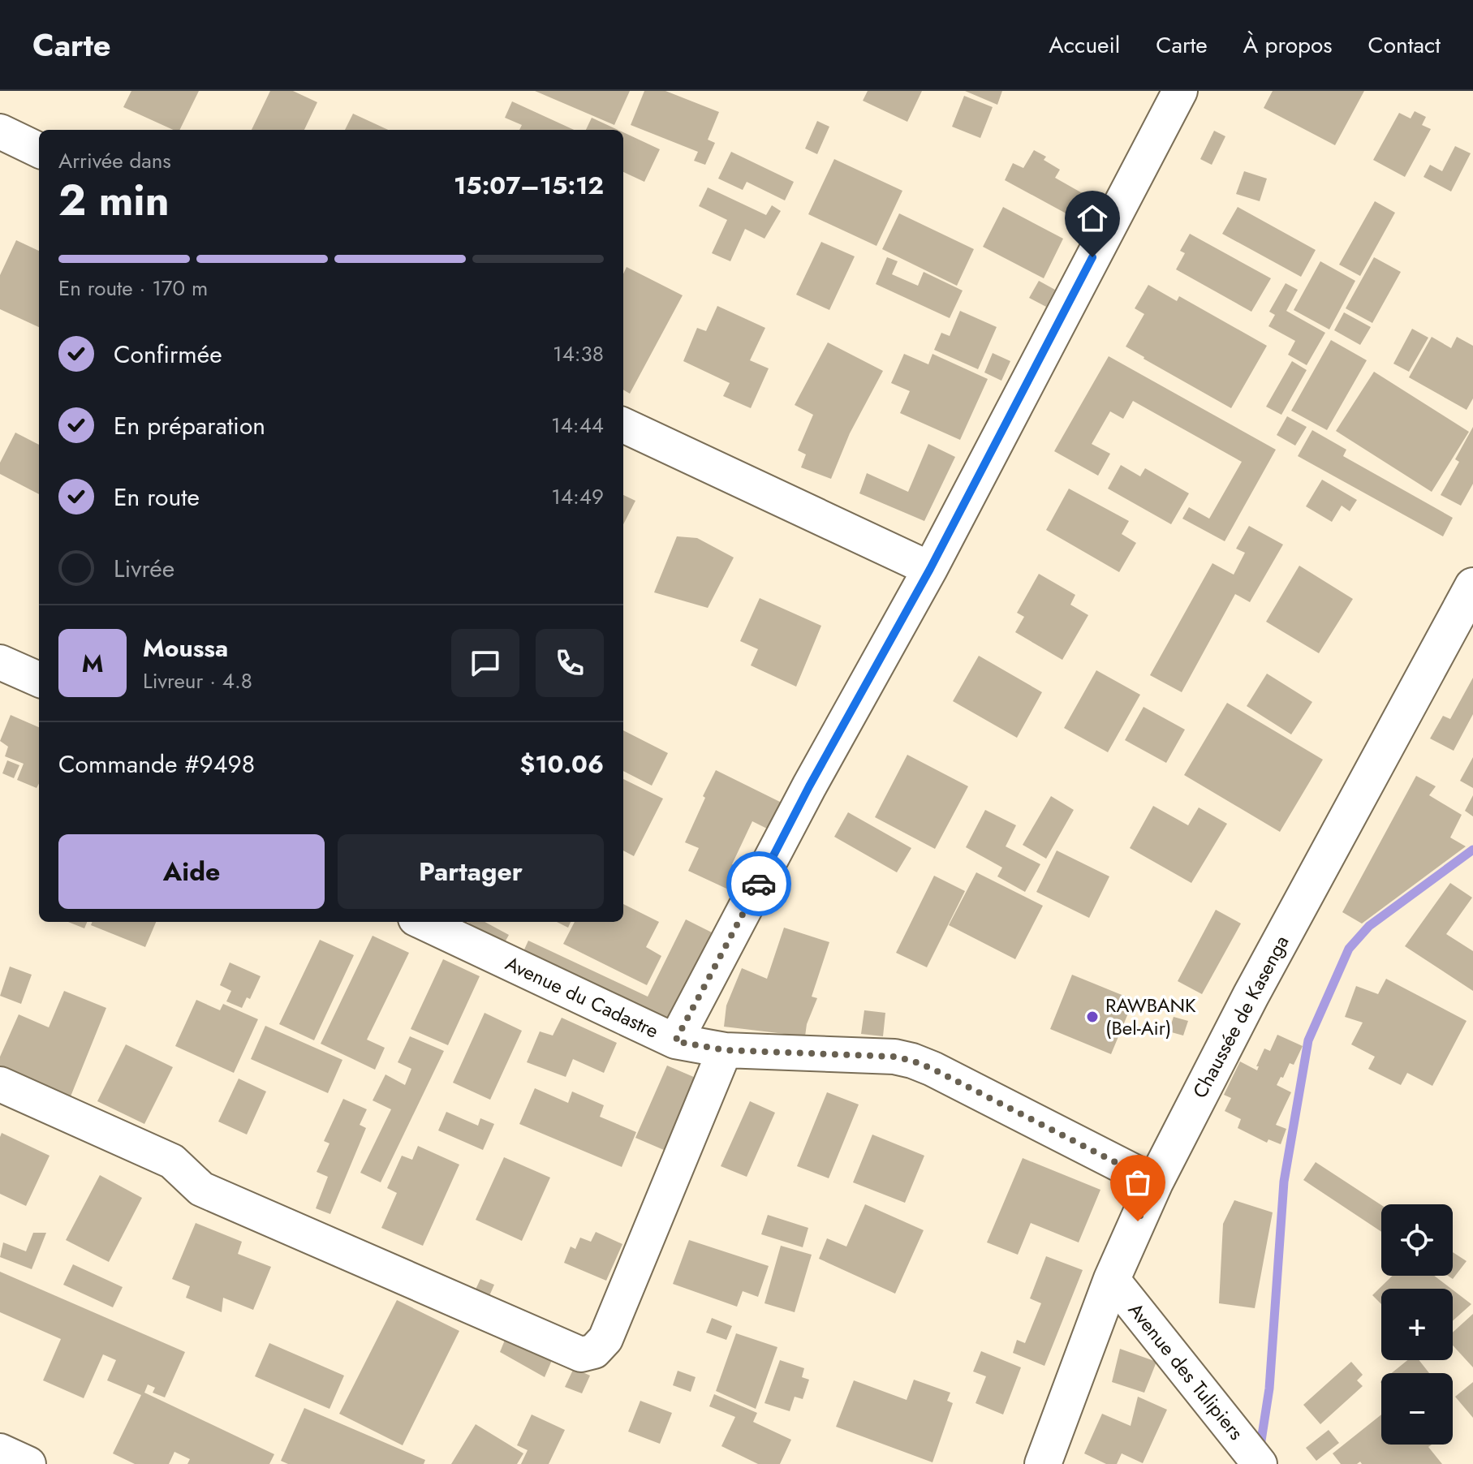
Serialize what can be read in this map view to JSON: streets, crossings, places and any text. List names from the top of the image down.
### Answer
{
  "streets": {
    "main road": ["Chaussée de Kasenga"],
    "street": ["Avenue du Cadastre", "Avenue des Tulipiers"]
  },
  "crossings": [
    ["Avenue du Cadastre", "Chaussée de Kasenga"],
    ["Chaussée de Kasenga", "Avenue des Tulipiers"]
  ],
  "places": ["RAWBANK (Bel-Air)"],
  "page": {
    "header": "Carte",
    "nav": [
      "Accueil",
      "Carte",
      "À propos",
      "Contact"
    ],
    "heading": ["2 min", "Arrivée dans", "15:07–15:12"],
    "panel": [
      "Moussa",
      "Livreur · 4.8",
      "Commande #9498",
      "$10.06"
    ],
    "bar": "En route · 170 m",
    "list": [
      ["Confirmée", "14:38"],
      ["En préparation", "14:44"],
      ["En route", "14:49"],
      "Livrée"
    ],
    "round": "M",
    "buttons": ["Aide", "Partager"],
    "map_buttons": ["+", "−"]
  }
}
